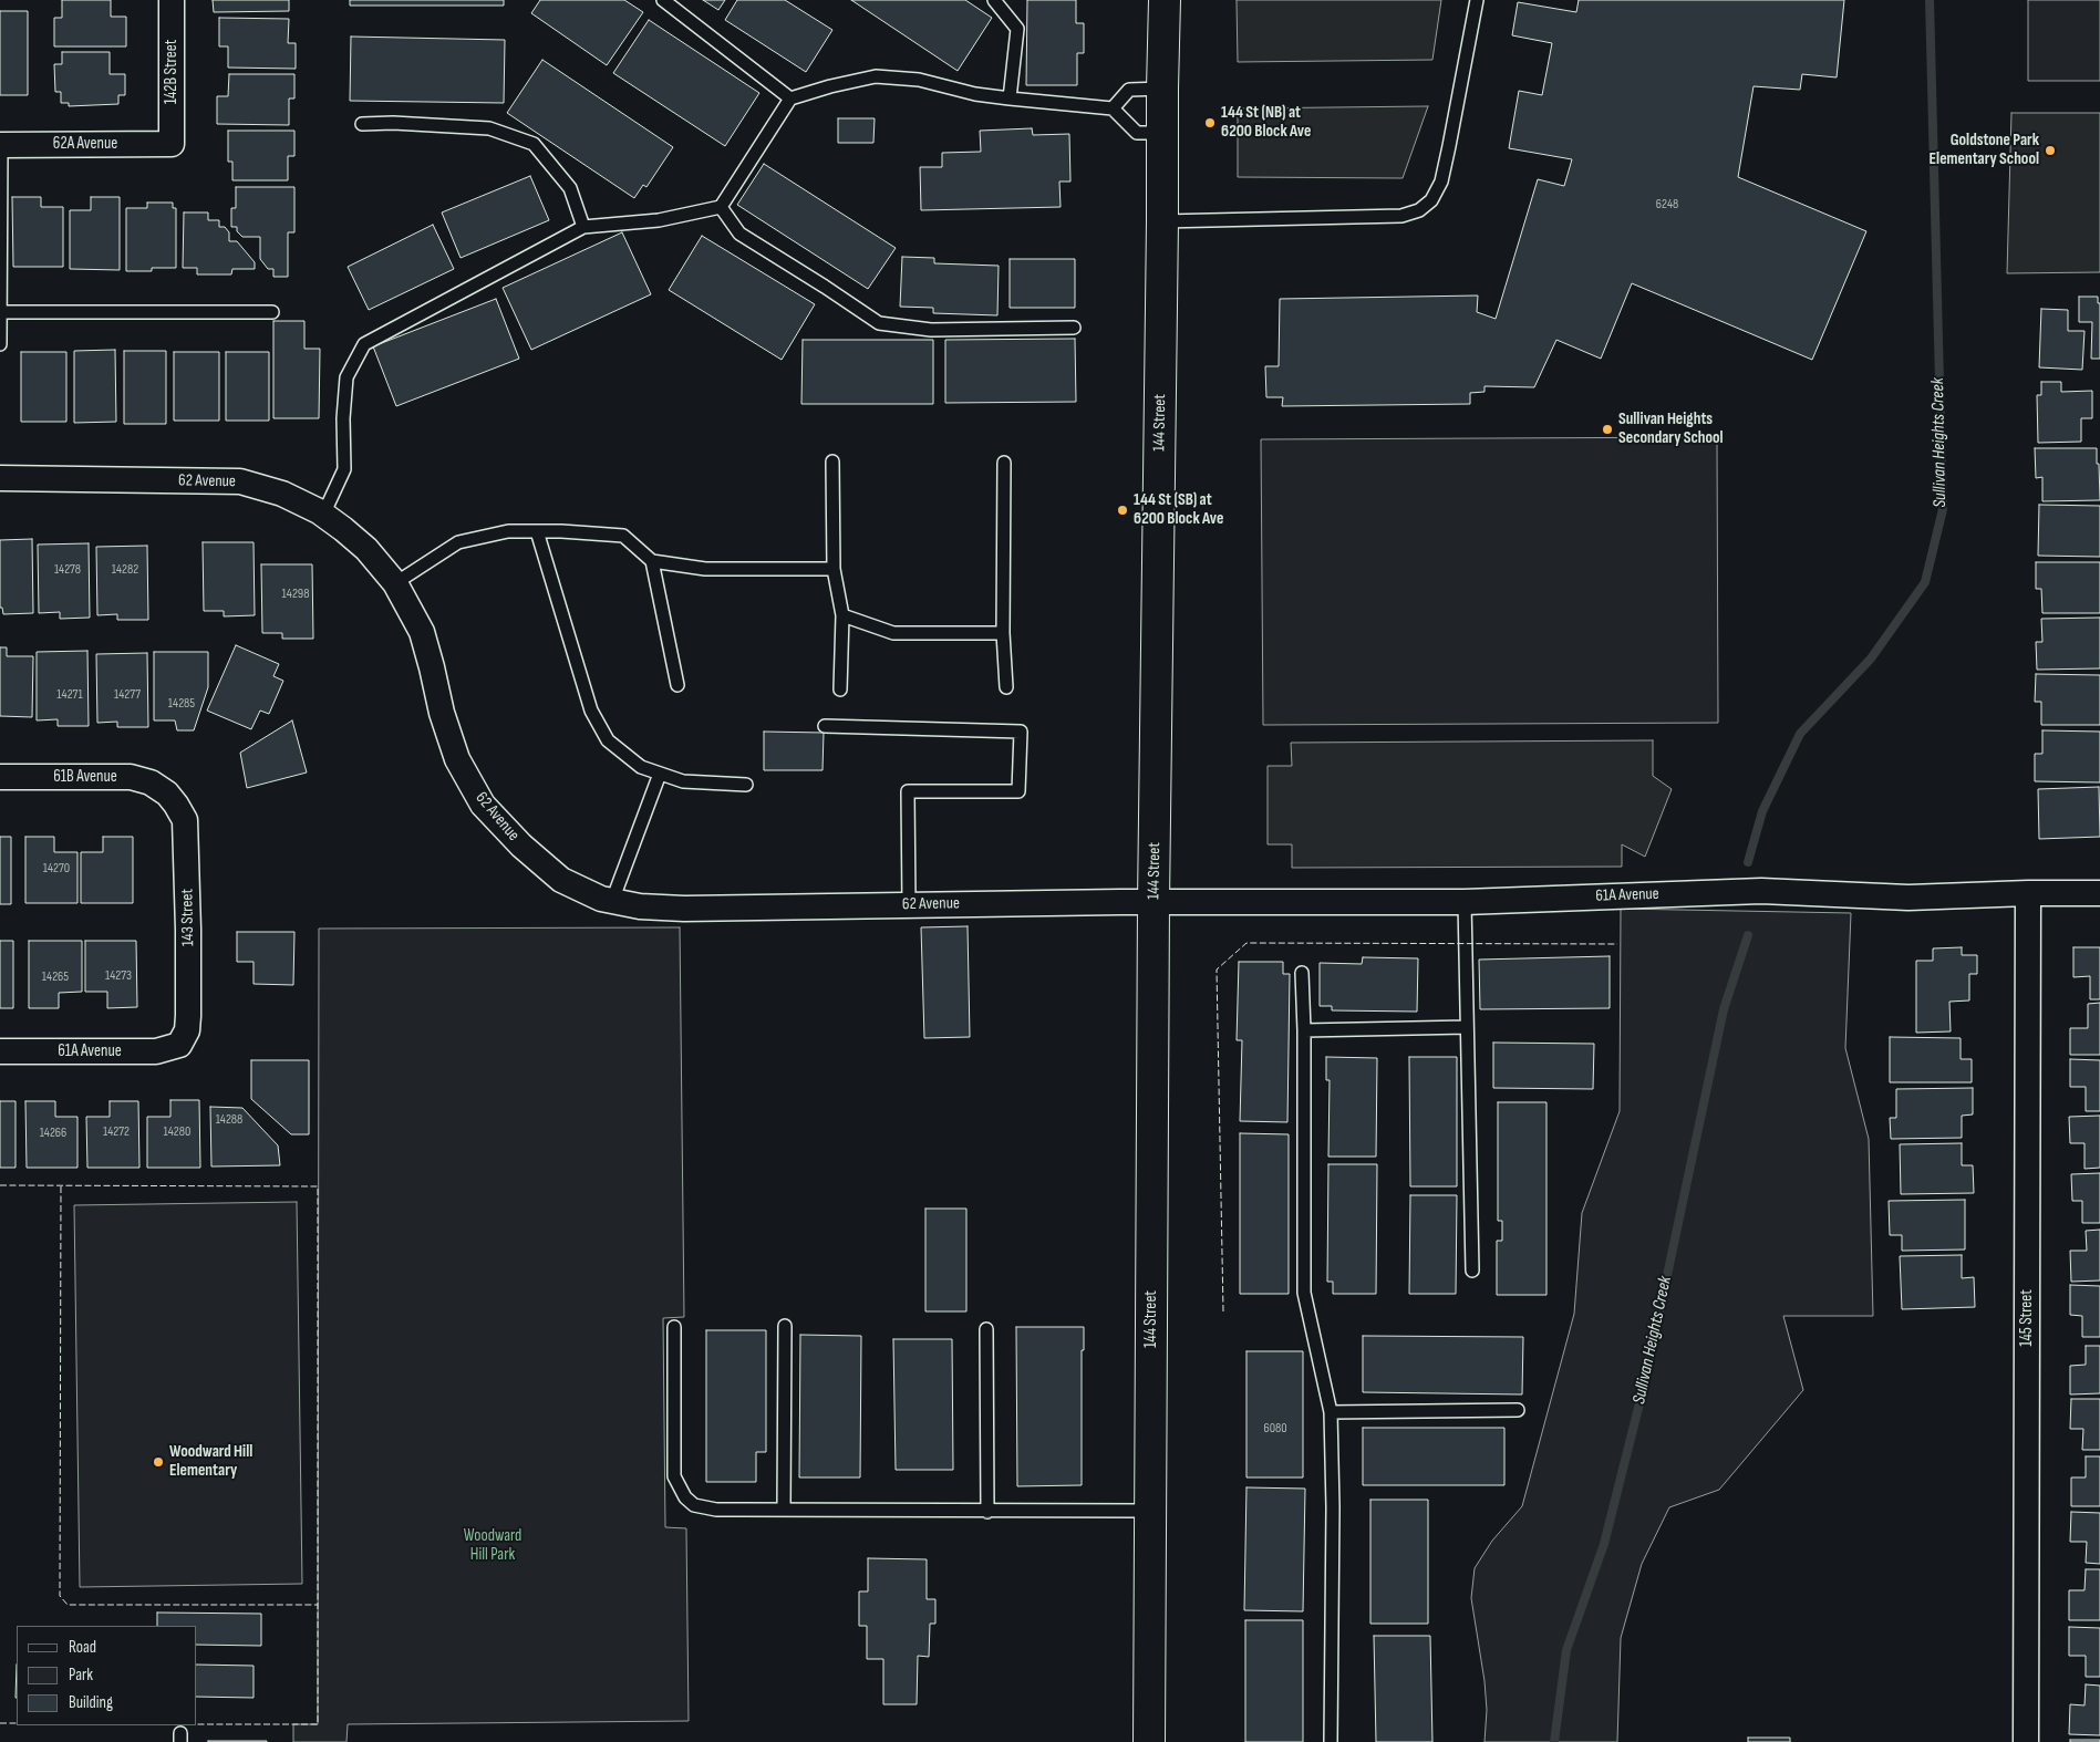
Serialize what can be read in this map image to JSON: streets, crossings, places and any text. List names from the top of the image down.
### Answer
{
  "streets": {
    "main road": ["144 Street"],
    "street": [
      "142B Street",
      "62A Avenue",
      "62 Avenue",
      "61B Avenue",
      "61A Avenue",
      "143 Street",
      "145 Street"
    ]
  },
  "crossings": [
    ["142B Street", "62A Avenue"],
    ["144 Street", "62 Avenue"],
    ["144 Street", "61A Avenue"],
    ["62 Avenue", "61A Avenue"],
    ["61B Avenue", "143 Street"],
    ["61A Avenue", "143 Street"],
    ["61A Avenue", "145 Street"]
  ],
  "water": ["Sullivan Heights Creek"],
  "parks": ["Woodward Hill Park"],
  "places": [
    "144 St (NB) at 6200 Block Ave",
    "Goldstone Park Elementary School",
    "Sullivan Heights Secondary School",
    "144 St (SB) at 6200 Block Ave",
    "Woodward Hill Elementary"
  ],
  "house_numbers": [
    "6248",
    "14278",
    "14282",
    "14298",
    "14271",
    "14277",
    "14285",
    "14270",
    "14273",
    "14265",
    "14288",
    "14272",
    "14280",
    "14266",
    "6080"
  ],
  "legend": ["Road", "Park", "Building"]
}
